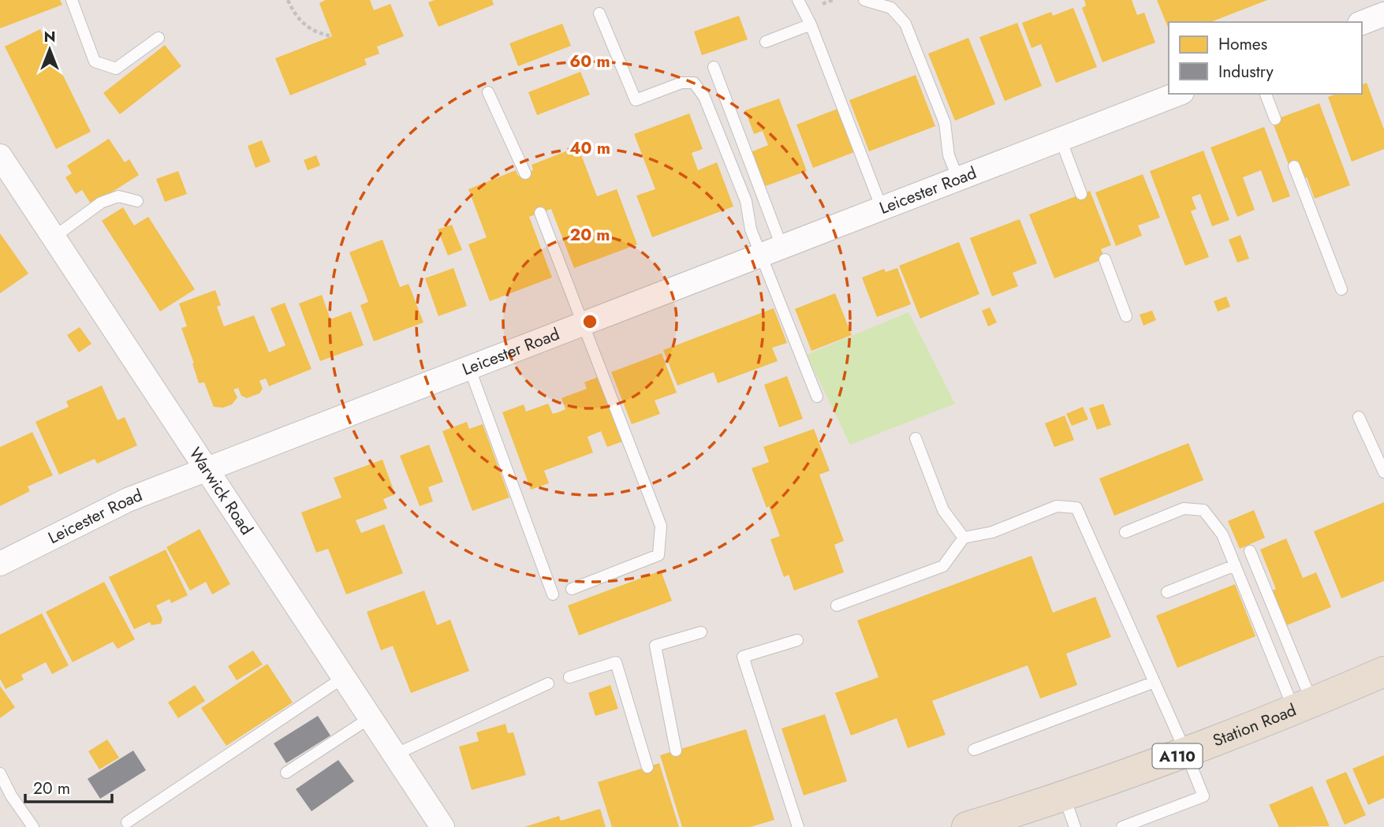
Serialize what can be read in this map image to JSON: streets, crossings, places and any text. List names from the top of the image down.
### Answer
{
  "streets": {
    "main road": ["Station Road", "A110"],
    "street": ["Leicester Road", "Warwick Road"]
  },
  "crossings": [
    ["Leicester Road", "Warwick Road"]
  ],
  "legend": ["Homes", "Industry"],
  "scale_bar": "20 m",
  "north": "top",
  "rings": ["60 m", "40 m", "20 m"]
}
